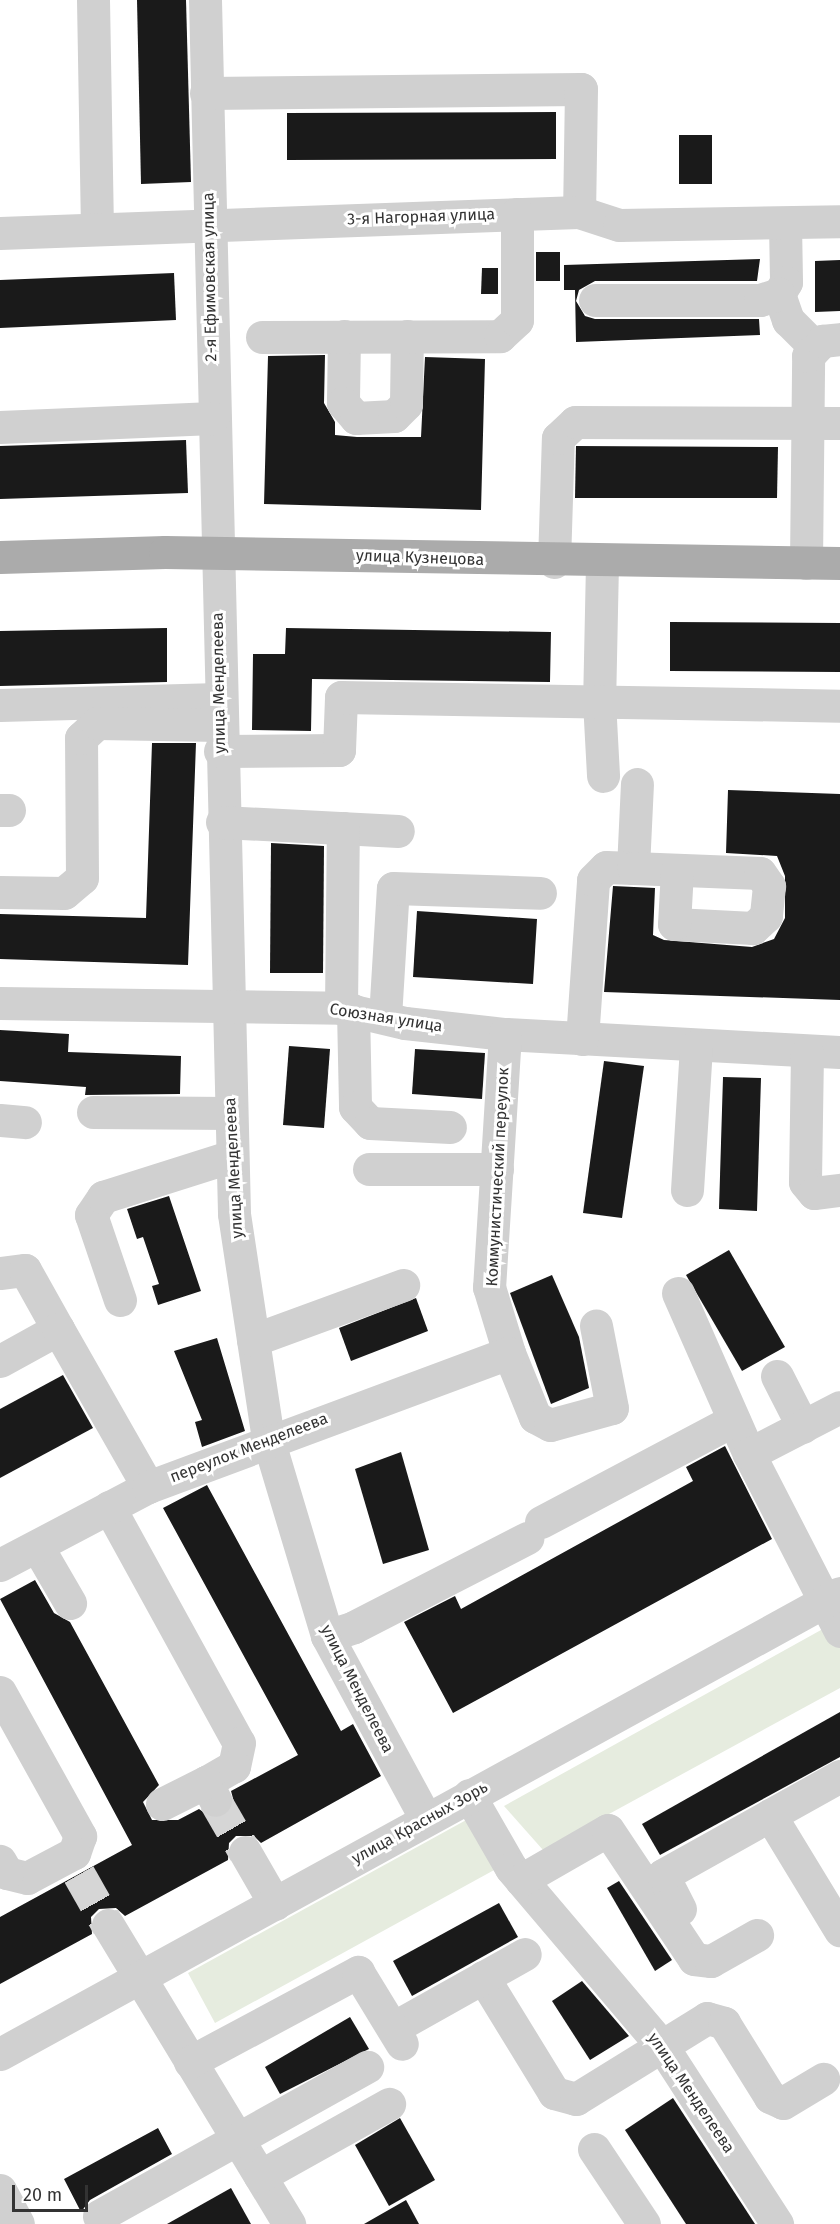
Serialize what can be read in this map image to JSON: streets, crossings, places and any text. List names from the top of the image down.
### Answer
{
  "streets": {
    "main road": ["улица Кузнецова"],
    "street": [
      "3-я Нагорная улица",
      "2-я Ефимовская улица",
      "улица Менделеева",
      "Союзная улица",
      "Коммунистический переулок",
      "переулок Менделеева",
      "улица Красных Зорь"
    ]
  },
  "crossings": [
    ["3-я Нагорная улица", "2-я Ефимовская улица"],
    ["2-я Ефимовская улица", "улица Кузнецова"],
    ["2-я Ефимовская улица", "улица Менделеева"],
    ["улица Кузнецова", "улица Менделеева"],
    ["улица Менделеева", "Союзная улица"],
    ["улица Менделеева", "переулок Менделеева"],
    ["улица Менделеева", "улица Красных Зорь"],
    ["Союзная улица", "Коммунистический переулок"],
    ["Коммунистический переулок", "переулок Менделеева"]
  ],
  "scale_bar": "20 m"
}
